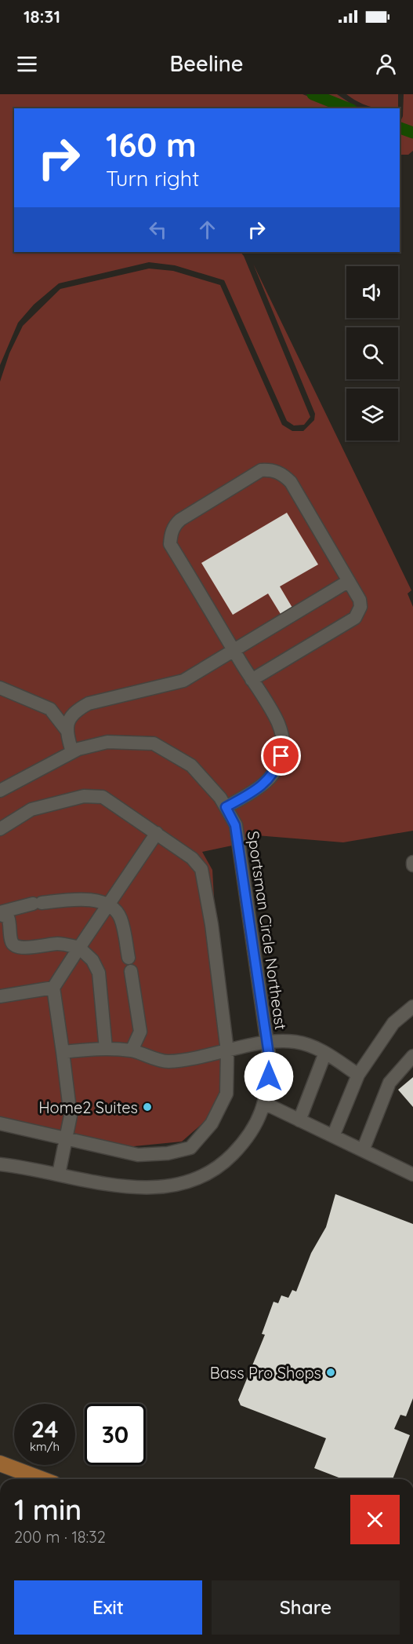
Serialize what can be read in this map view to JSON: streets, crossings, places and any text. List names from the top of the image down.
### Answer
{
  "streets": {
    "street": ["Sportsman Circle Northeast"]
  },
  "places": ["Home2 Suites", "Bass Pro Shops"],
  "page": {
    "status": "18:31",
    "header": "Beeline",
    "turn": ["160 m", "Turn right"],
    "speed": "24 km/h",
    "limit": "30",
    "heading": ["1 min", "200 m · 18:32"],
    "buttons": ["Exit", "Share"]
  }
}
